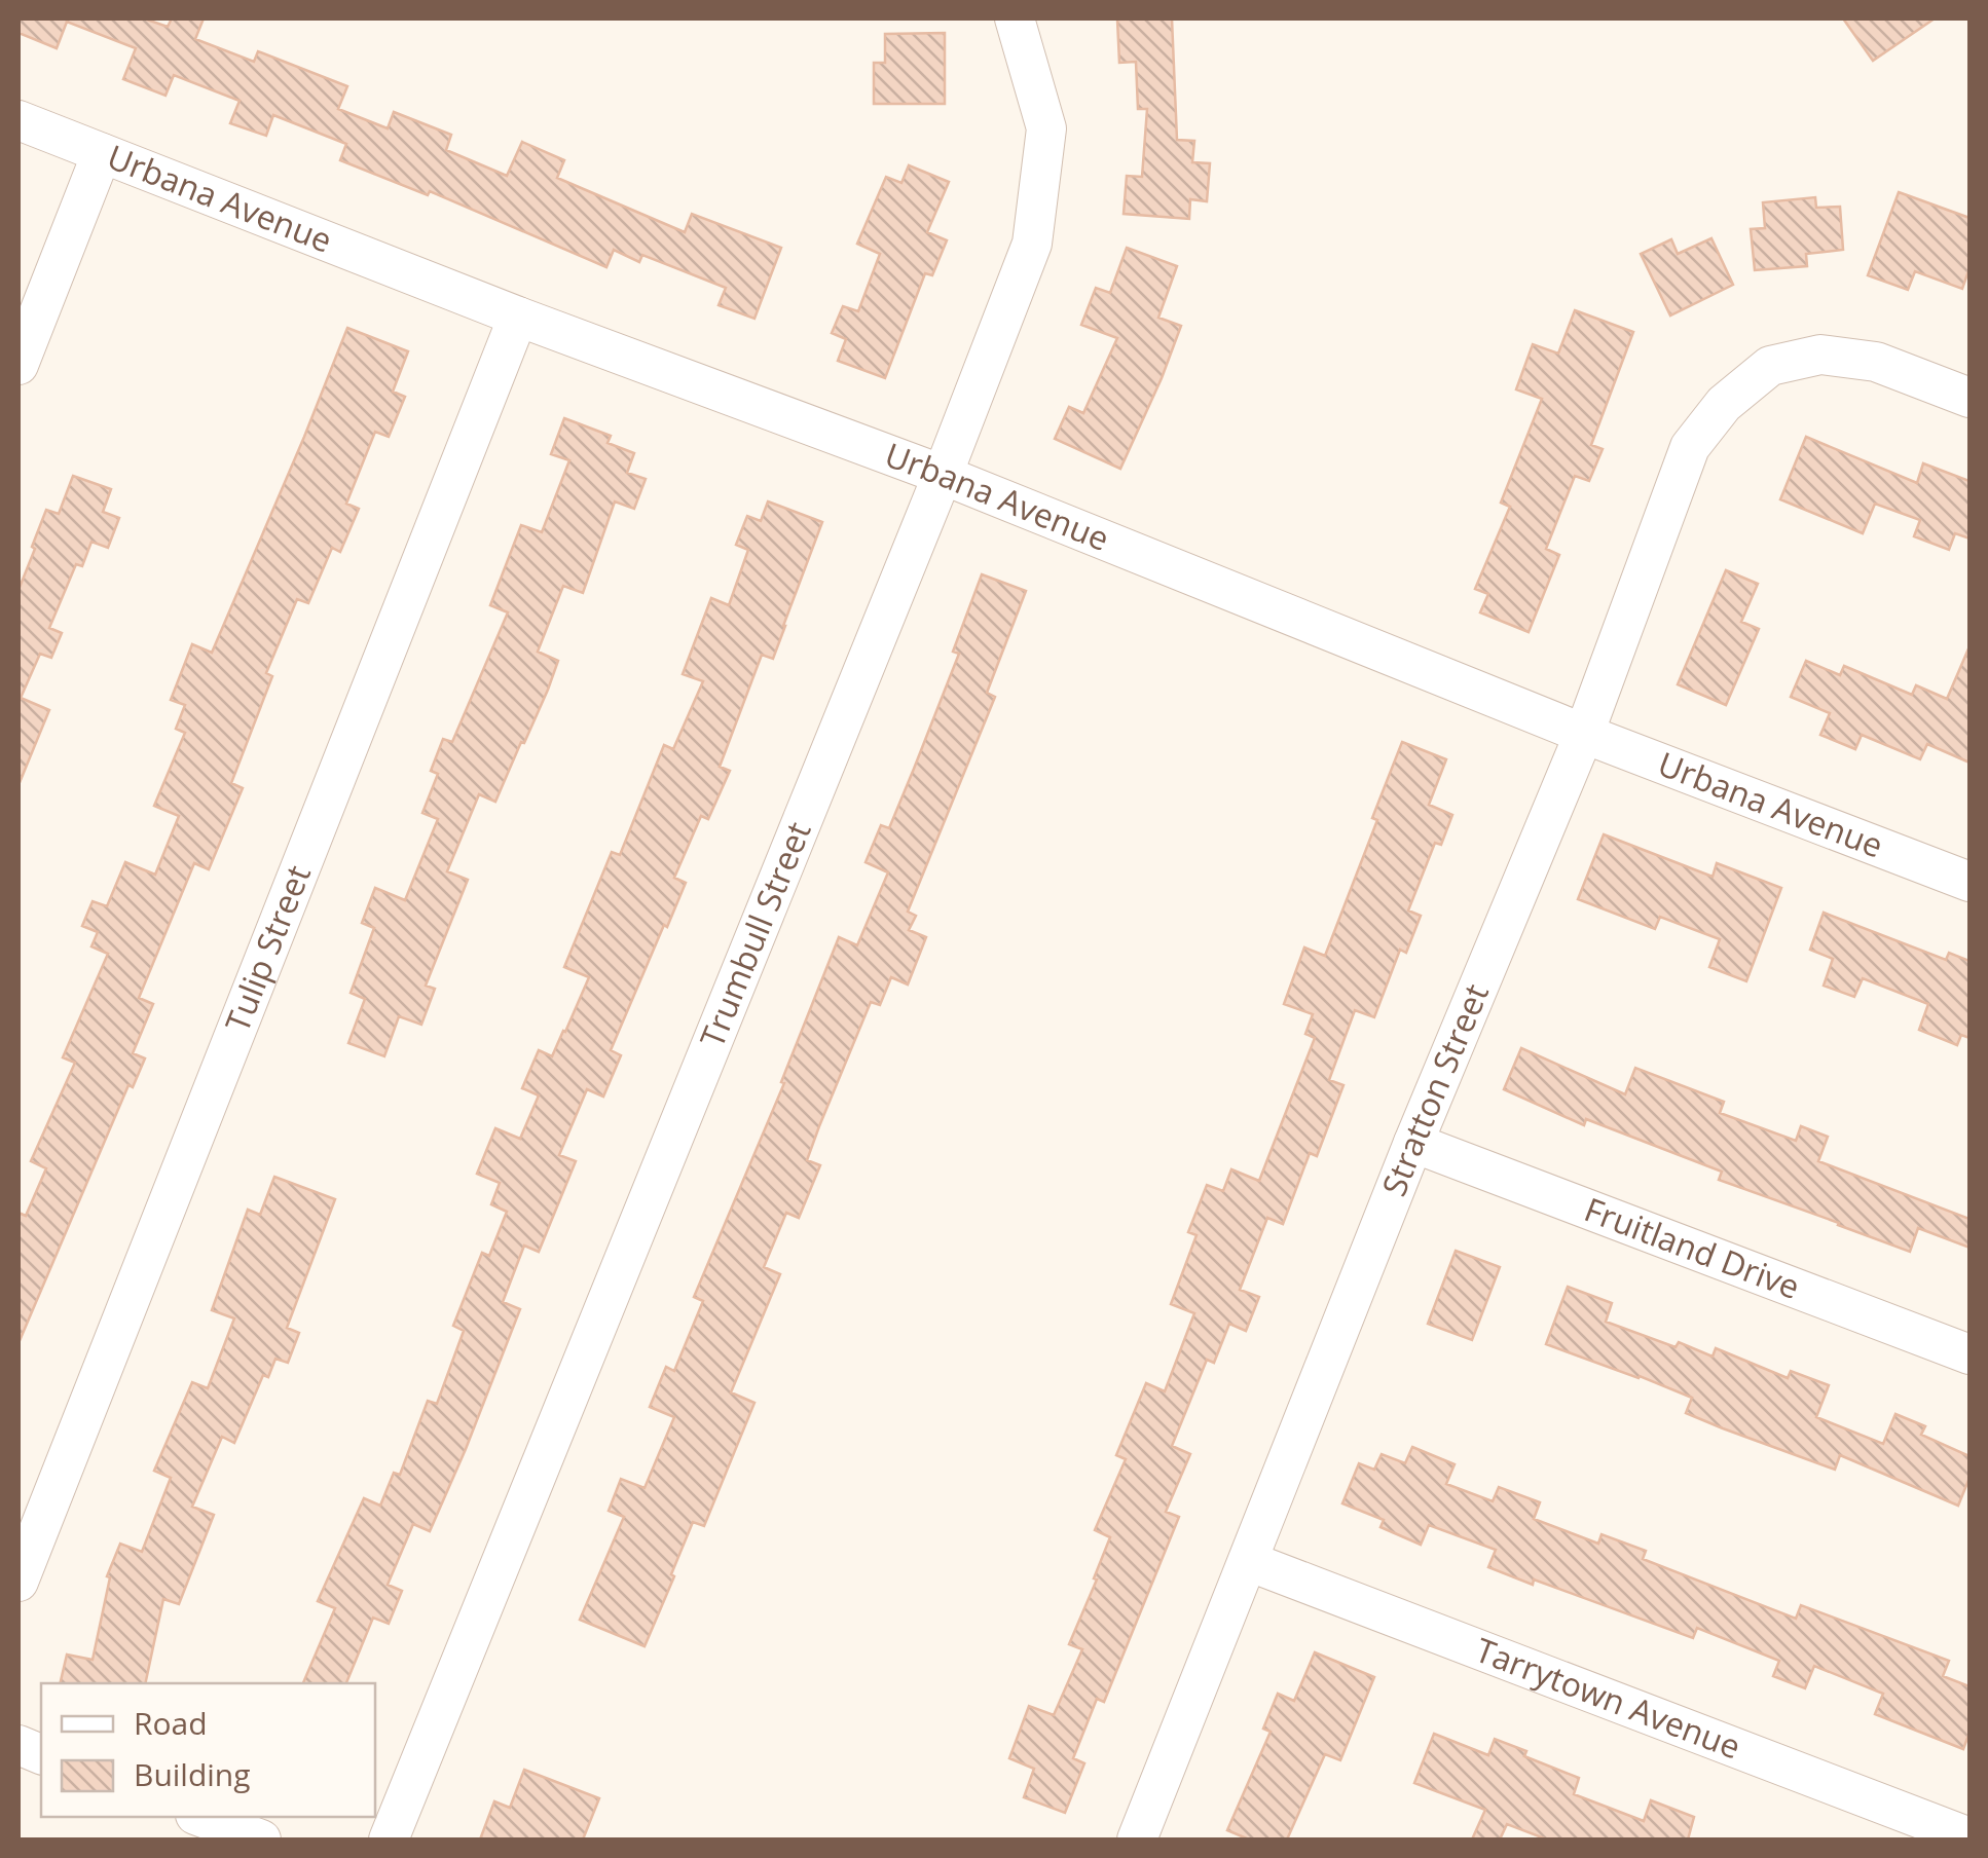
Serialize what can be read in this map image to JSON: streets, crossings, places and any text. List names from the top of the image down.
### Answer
{
  "streets": {
    "street": [
      "Urbana Avenue",
      "Trumbull Street",
      "Tulip Street",
      "Stratton Street",
      "Fruitland Drive",
      "Tarrytown Avenue"
    ]
  },
  "crossings": [
    ["Urbana Avenue", "Trumbull Street"],
    ["Urbana Avenue", "Tulip Street"],
    ["Urbana Avenue", "Stratton Street"],
    ["Stratton Street", "Fruitland Drive"],
    ["Stratton Street", "Tarrytown Avenue"]
  ],
  "legend": ["Road", "Building"]
}
